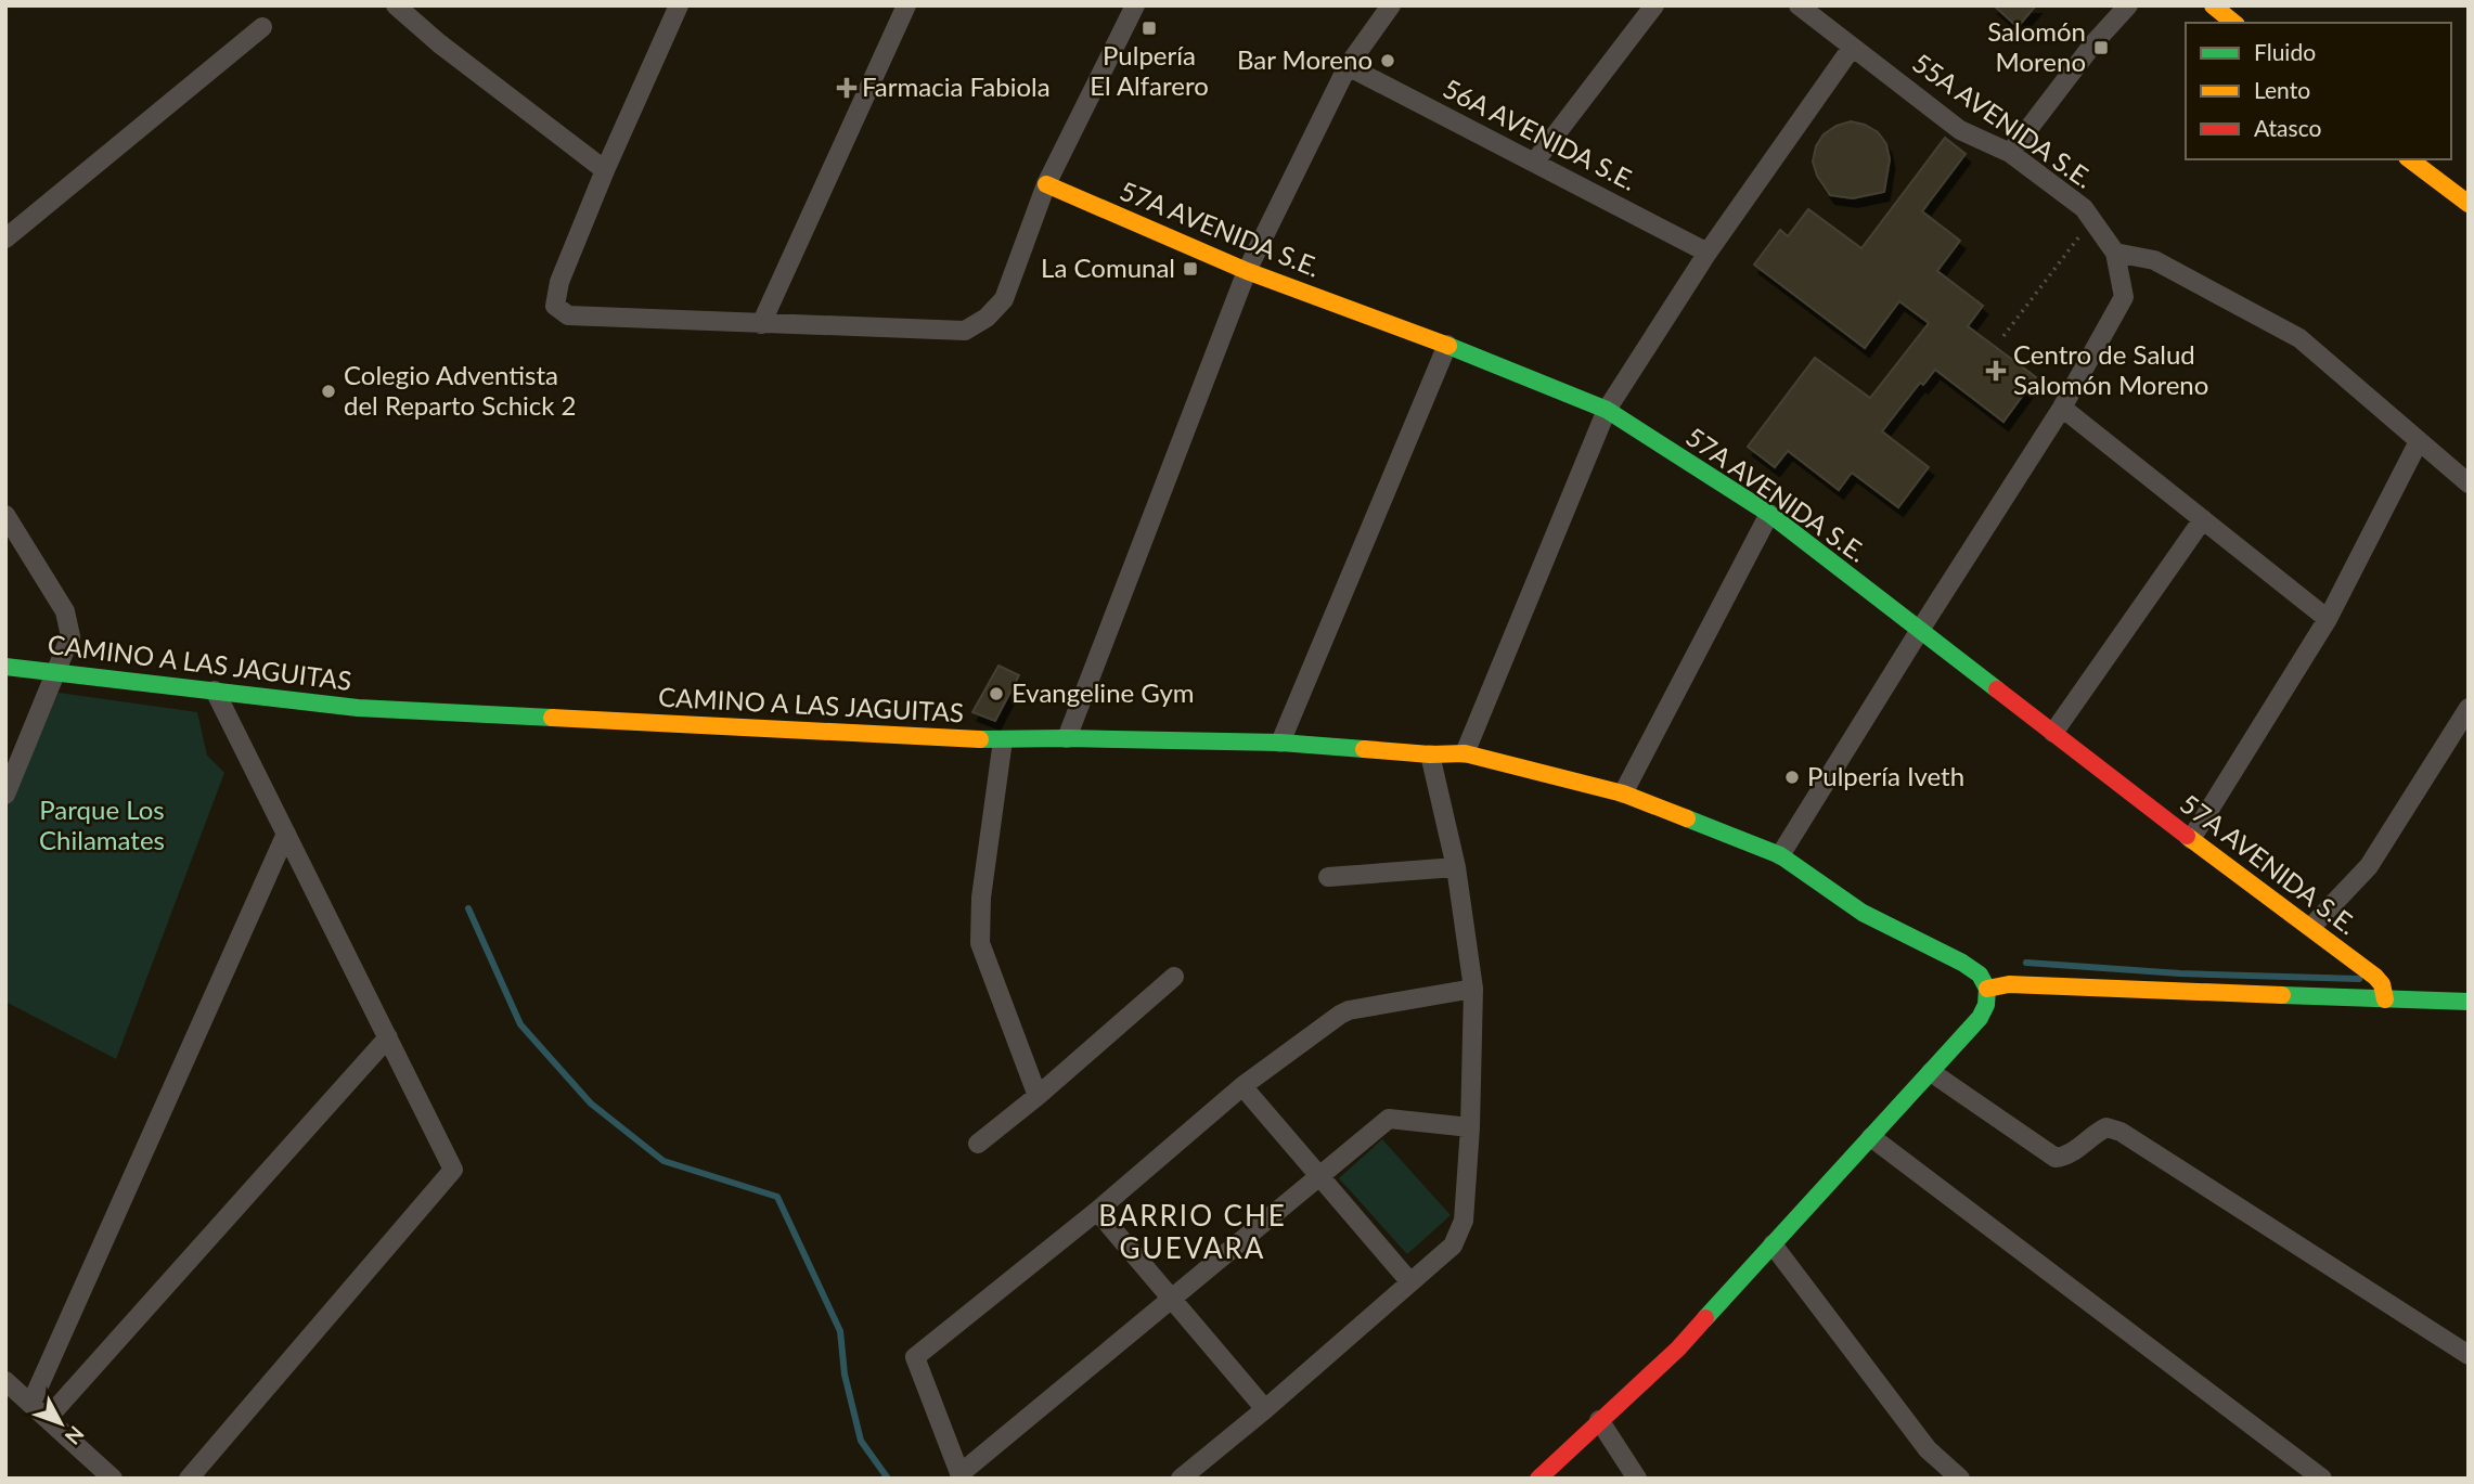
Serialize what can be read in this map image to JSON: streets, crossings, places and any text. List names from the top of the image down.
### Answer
{
  "streets": {
    "street": [
      "55A AVENIDA S.E.",
      "56A AVENIDA S.E.",
      "57A AVENIDA S.E.",
      "CAMINO A LAS JAGUITAS"
    ]
  },
  "districts": ["BARRIO CHE GUEVARA"],
  "parks": ["Parque Los Chilamates"],
  "places": {
    "transit": ["Pulpería El Alfarero", "Salomón Moreno", "La Comunal"],
    "other": [
      "Bar Moreno",
      "Colegio Adventista del Reparto Schick 2",
      "Evangeline Gym",
      "Pulpería Iveth"
    ],
    "health": ["Farmacia Fabiola", "Centro de Salud Salomón Moreno"]
  },
  "legend": ["Fluido", "Lento", "Atasco"],
  "north": "bottom right"
}
